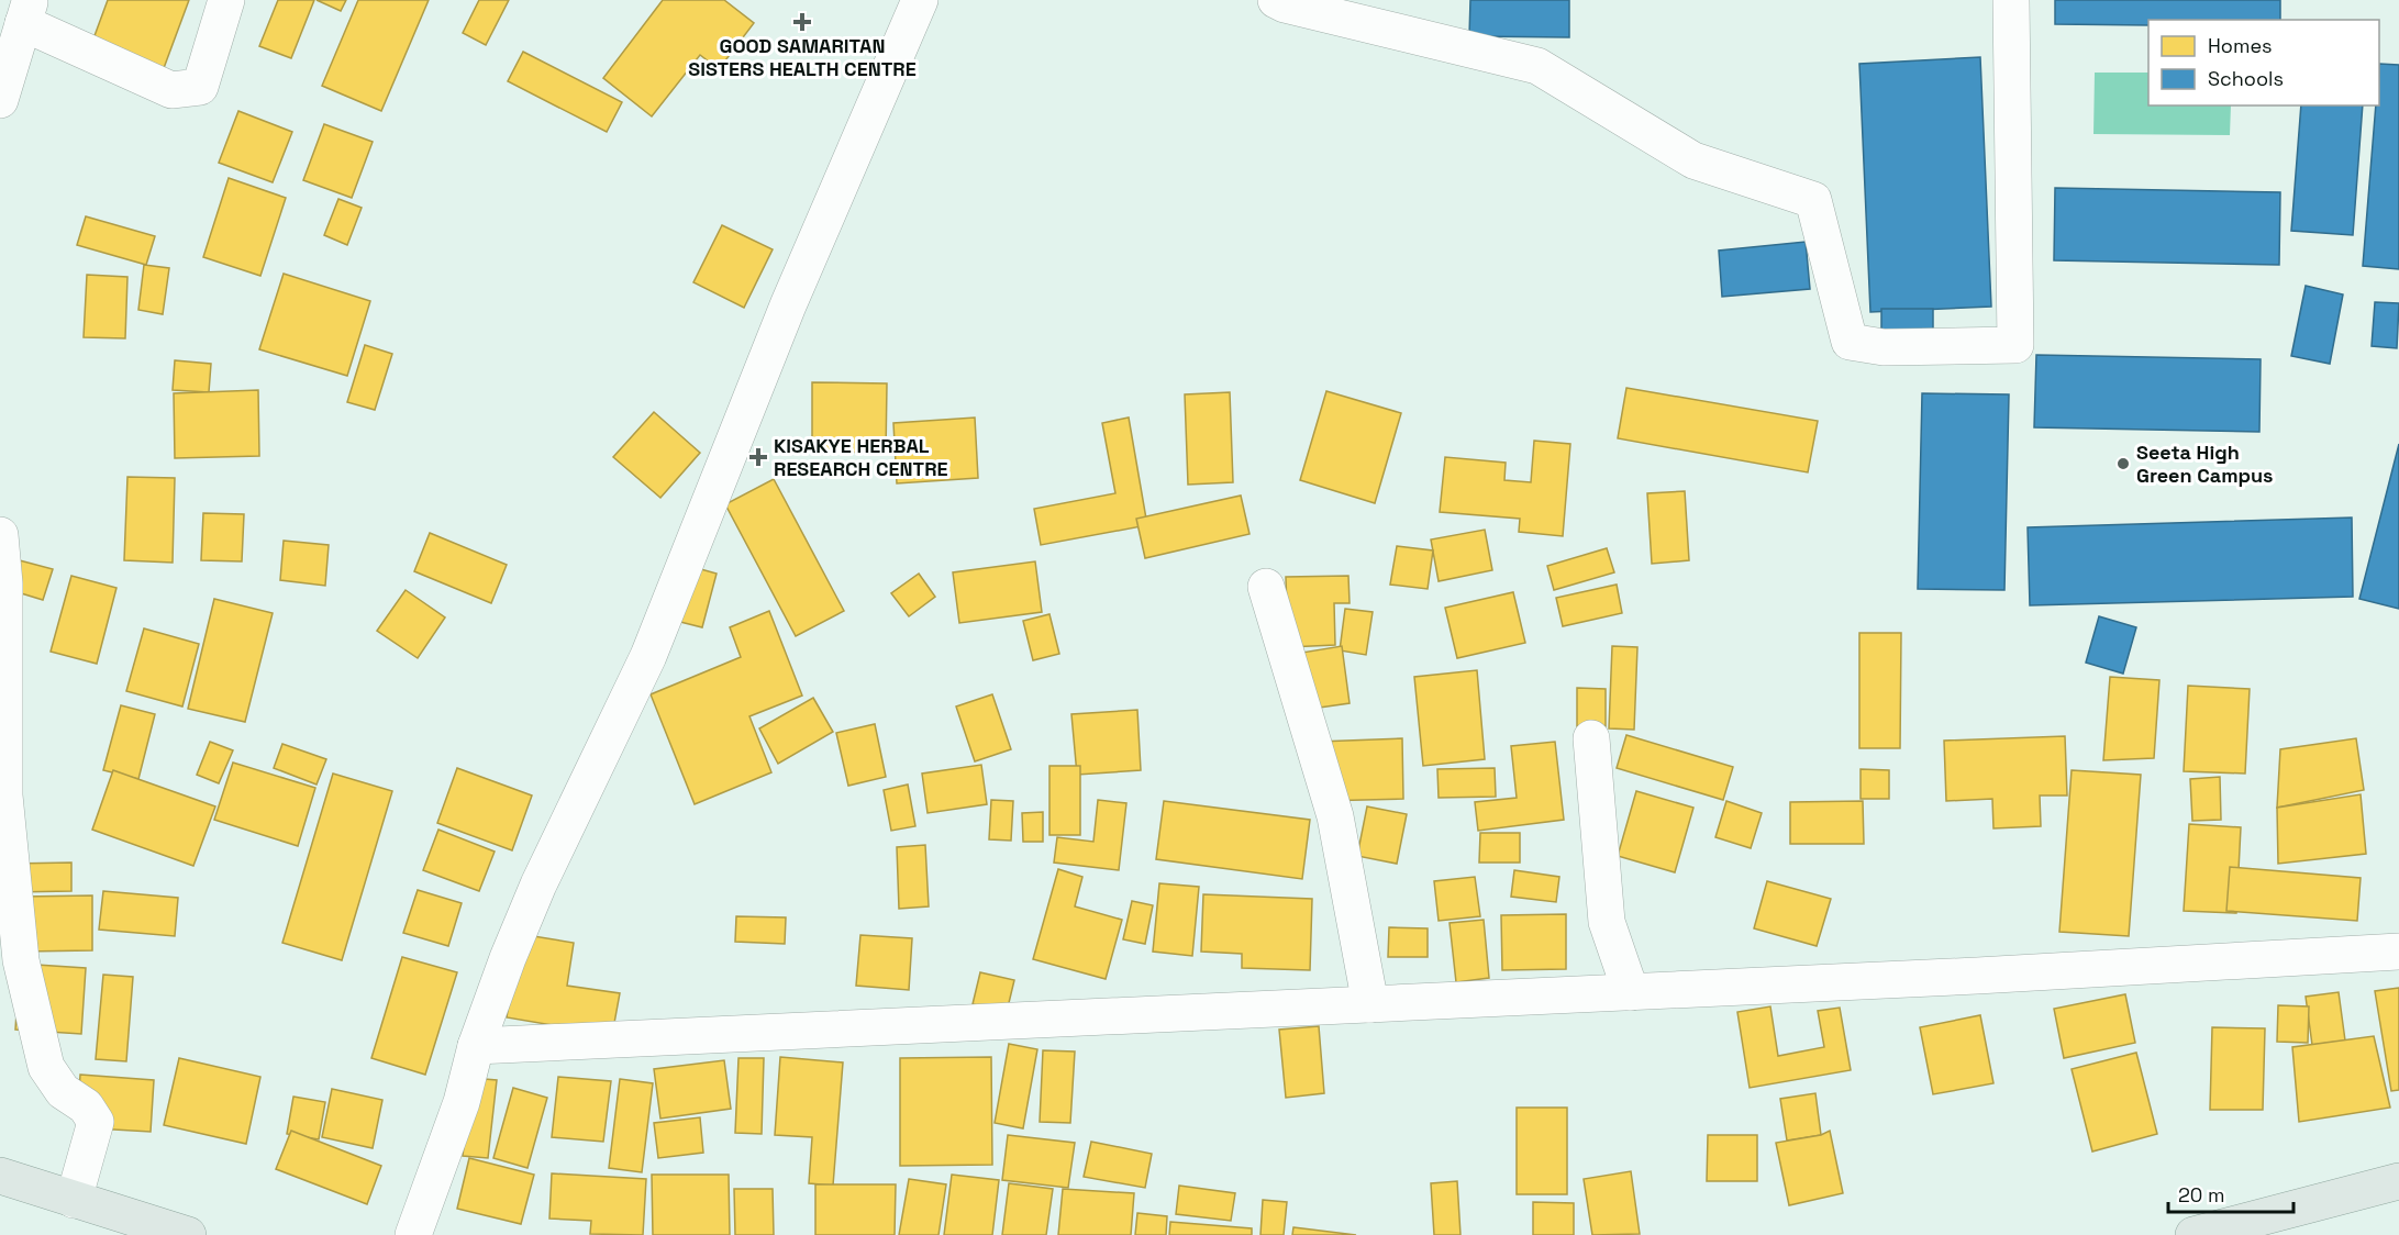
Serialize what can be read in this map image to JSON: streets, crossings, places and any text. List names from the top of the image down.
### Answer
{
  "places": {
    "health": ["GOOD SAMARITAN SISTERS HEALTH CENTRE", "KISAKYE HERBAL RESEARCH CENTRE"],
    "other": ["Seeta High Green Campus"]
  },
  "legend": ["Homes", "Schools"],
  "scale_bar": "20 m"
}
